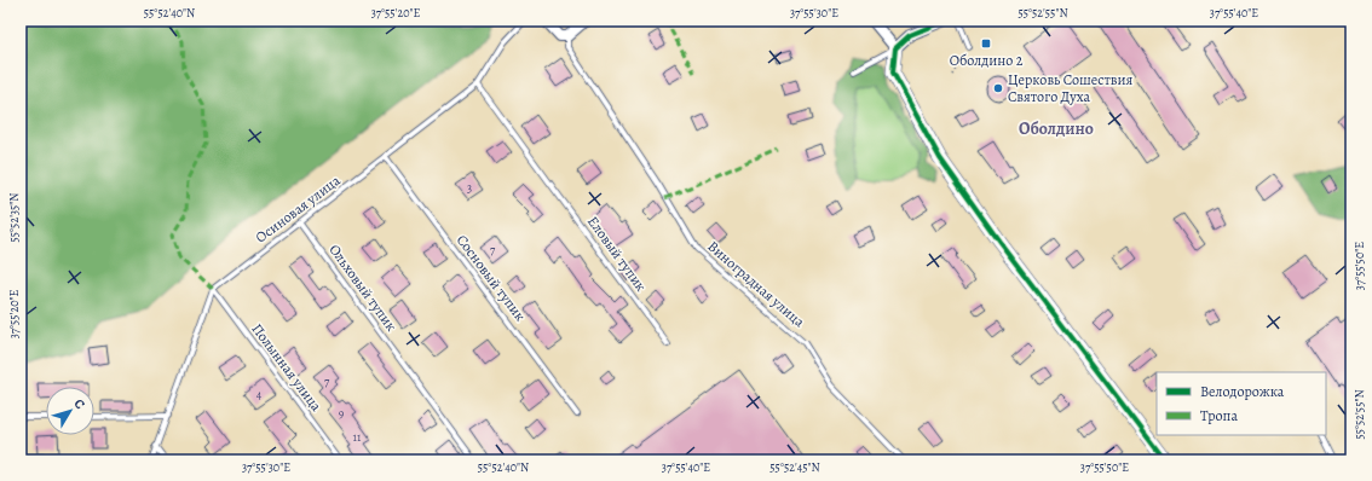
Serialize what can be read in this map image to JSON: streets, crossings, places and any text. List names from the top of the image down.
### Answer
{
  "streets": {
    "lane": [
      "Осиновая улица",
      "Еловый тупик",
      "Сосновый тупик",
      "Виноградная улица",
      "Ольховый тупик",
      "Полынная улица"
    ]
  },
  "crossings": [
    ["Осиновая улица", "Еловый тупик"],
    ["Осиновая улица", "Сосновый тупик"],
    ["Осиновая улица", "Ольховый тупик"],
    ["Осиновая улица", "Полынная улица"]
  ],
  "districts": ["Оболдино"],
  "places": {
    "transit": ["Оболдино 2"],
    "other": ["Церковь Сошествия Святого Духа"]
  },
  "house_numbers": [
    "3",
    "7",
    "7",
    "4",
    "9",
    "11"
  ],
  "legend": ["Велодорожка", "Тропа"],
  "north": "top right",
  "coordinates": [
    "55°52'40\"N",
    "37°55'20\"E",
    "37°55'30\"E",
    "55°52'55\"N",
    "37°55'40\"E",
    "55°52'35\"N",
    "37°55'50\"E",
    "55°52'45\"N"
  ]
}
